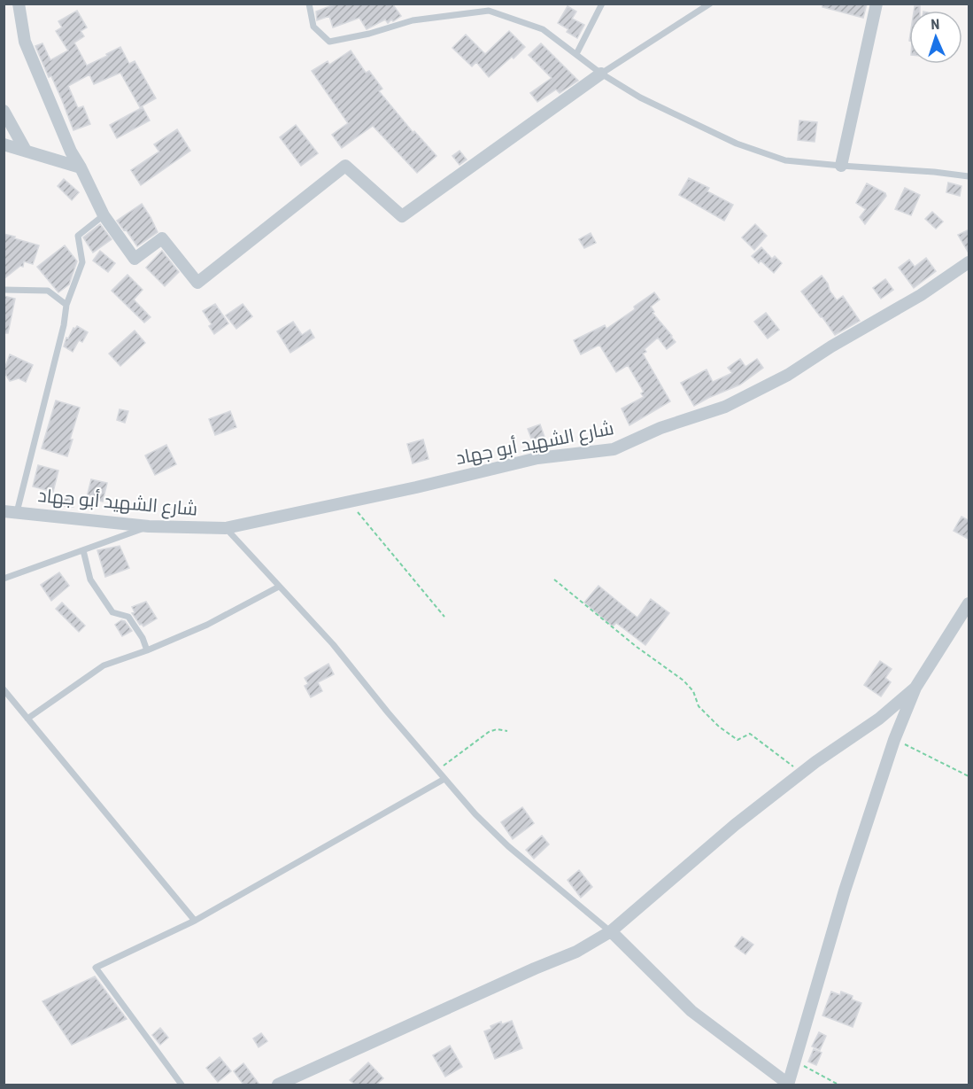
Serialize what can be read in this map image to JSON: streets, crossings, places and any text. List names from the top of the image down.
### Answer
{
  "streets": {
    "street": ["شارع الشهيد أبو جهاد"]
  },
  "north": "top"
}
